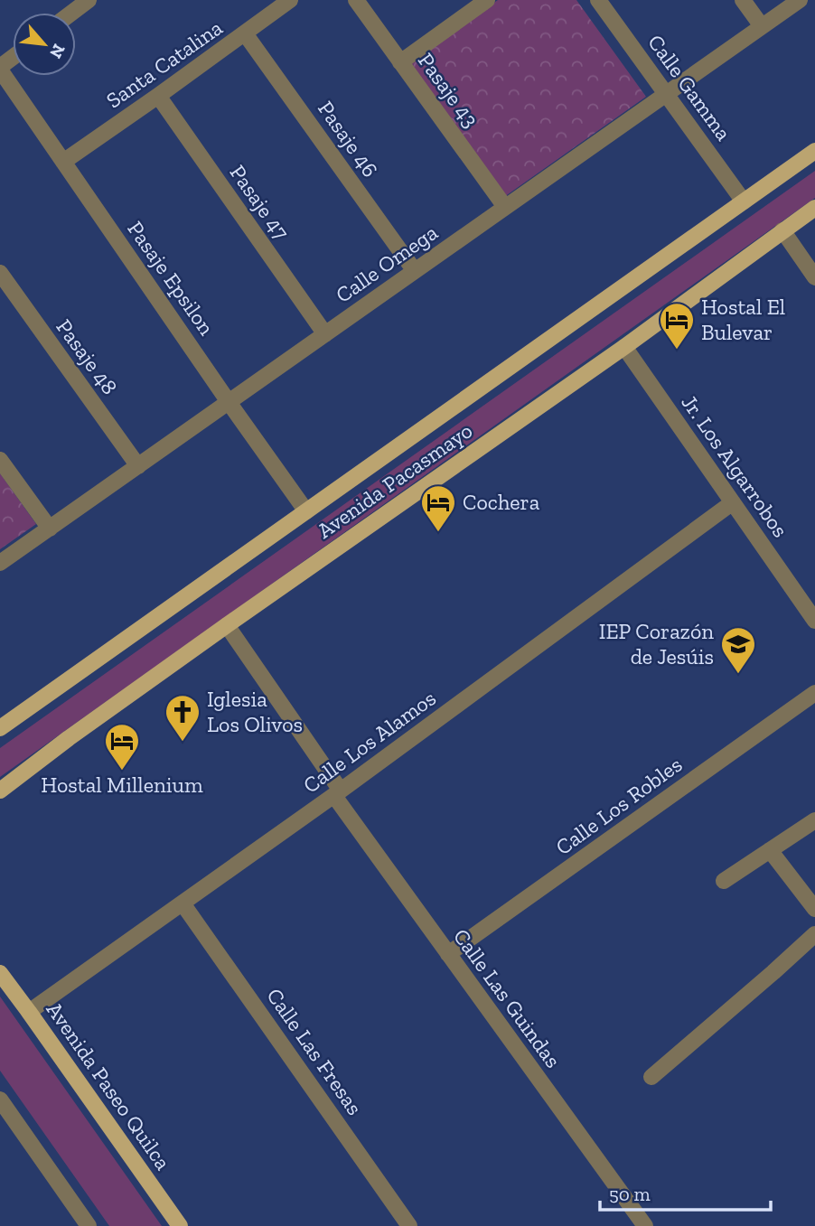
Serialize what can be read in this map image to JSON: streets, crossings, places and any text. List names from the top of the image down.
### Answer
{
  "streets": {
    "main road": ["Avenida Pacasmayo", "Avenida Paseo Quilca"],
    "street": [
      "Santa Catalina",
      "Calle Gamma",
      "Pasaje 43",
      "Pasaje 46",
      "Pasaje 47",
      "Calle Omega",
      "Pasaje Epsilon",
      "Pasaje 48",
      "Jr. Los Algarrobos",
      "Calle Los Alamos",
      "Calle Los Robles",
      "Calle Las Guindas",
      "Calle Las Fresas"
    ]
  },
  "crossings": [
    ["Santa Catalina", "Pasaje 46"],
    ["Santa Catalina", "Pasaje 47"],
    ["Santa Catalina", "Pasaje Epsilon"],
    ["Calle Gamma", "Calle Omega"],
    ["Calle Gamma", "Avenida Pacasmayo"],
    ["Pasaje 43", "Calle Omega"],
    ["Pasaje 46", "Calle Omega"],
    ["Pasaje 47", "Calle Omega"],
    ["Calle Omega", "Pasaje Epsilon"],
    ["Calle Omega", "Pasaje 48"],
    ["Pasaje Epsilon", "Avenida Pacasmayo"],
    ["Jr. Los Algarrobos", "Avenida Pacasmayo"],
    ["Jr. Los Algarrobos", "Calle Los Alamos"],
    ["Avenida Pacasmayo", "Calle Las Guindas"],
    ["Calle Los Alamos", "Calle Las Guindas"],
    ["Calle Los Alamos", "Calle Las Fresas"],
    ["Calle Los Alamos", "Avenida Paseo Quilca"],
    ["Calle Los Robles", "Calle Las Guindas"]
  ],
  "places": {
    "hotel": ["Hostal El Bulevar", "Cochera", "Hostal Millenium"],
    "school or university": ["IEP Corazón de Jesúis"],
    "church": ["Iglesia Los Olivos"]
  },
  "scale_bar": "50 m",
  "north": "bottom right"
}
